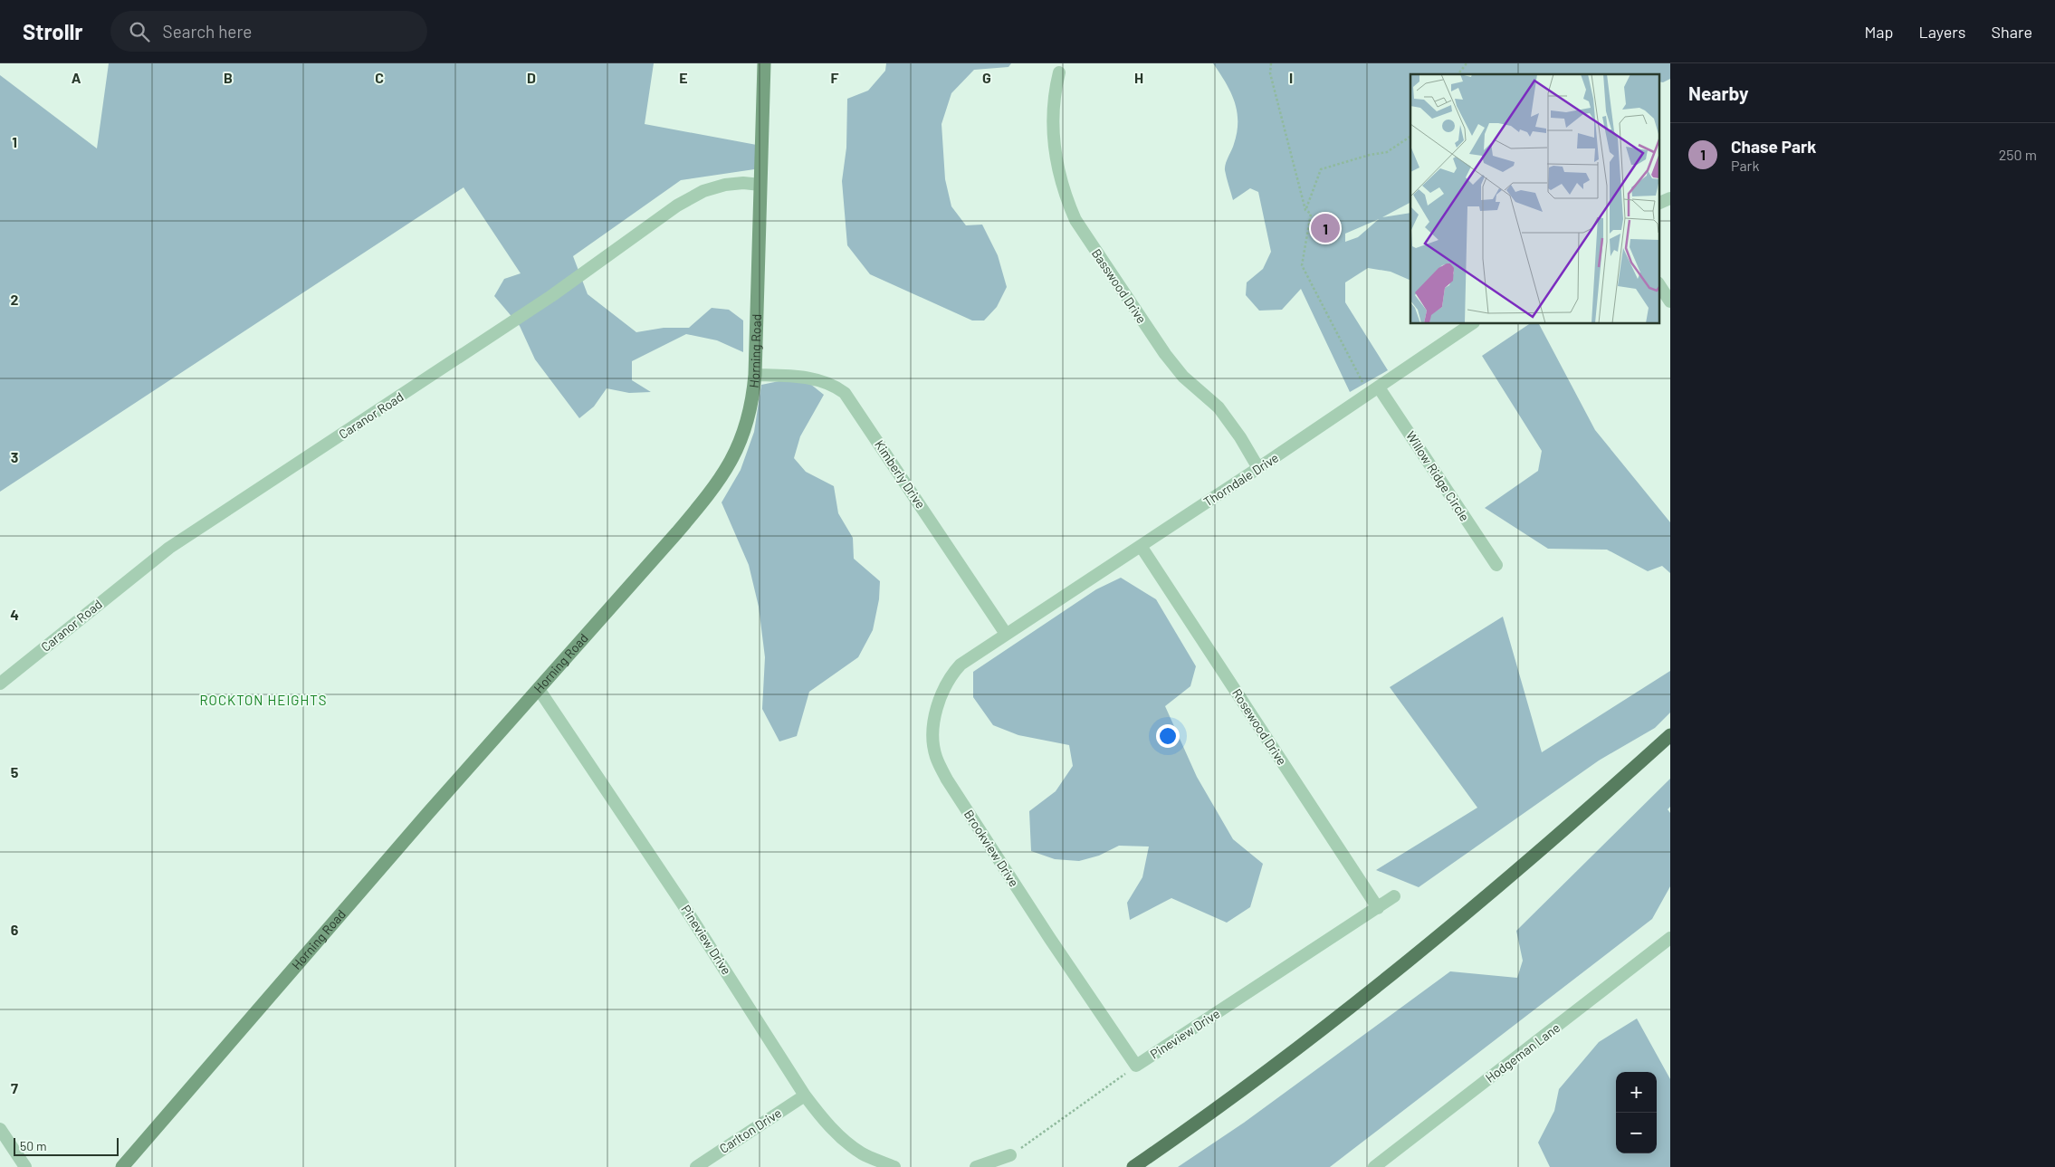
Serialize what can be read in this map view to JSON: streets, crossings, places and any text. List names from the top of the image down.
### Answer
{
  "streets": {
    "street": [
      "Basswood Drive",
      "Horning Road",
      "Caranor Road",
      "Kimberly Drive",
      "Willow Ridge Circle",
      "Thorndale Drive",
      "Rosewood Drive",
      "Brookview Drive",
      "Pineview Drive",
      "Hodgeman Lane",
      "Carlton Drive"
    ]
  },
  "crossings": [
    ["Basswood Drive", "Thorndale Drive"],
    ["Horning Road", "Caranor Road"],
    ["Horning Road", "Kimberly Drive"],
    ["Horning Road", "Pineview Drive"],
    ["Kimberly Drive", "Thorndale Drive"],
    ["Kimberly Drive", "Brookview Drive"],
    ["Willow Ridge Circle", "Thorndale Drive"],
    ["Thorndale Drive", "Rosewood Drive"],
    ["Thorndale Drive", "Brookview Drive"],
    ["Rosewood Drive", "Pineview Drive"],
    ["Brookview Drive", "Pineview Drive"],
    ["Pineview Drive", "Carlton Drive"]
  ],
  "districts": ["ROCKTON HEIGHTS"],
  "scale_bar": "50 m",
  "page": {
    "header": "Strollr",
    "search": "Search here",
    "nav": ["Map", "Layers", "Share"],
    "heading": "Nearby",
    "list": [
      {
        "mark": "1",
        "name": "Chase Park",
        "note": "Park",
        "value": "250 m"
      }
    ],
    "pins": "1",
    "map_buttons": ["+", "−"],
    "scale": "50 m"
  },
  "grid": {
    "columns": [
      "A",
      "B",
      "C",
      "D",
      "E",
      "F",
      "G",
      "H",
      "I"
    ],
    "rows": [
      "1",
      "2",
      "3",
      "4",
      "5",
      "6",
      "7"
    ]
  }
}
